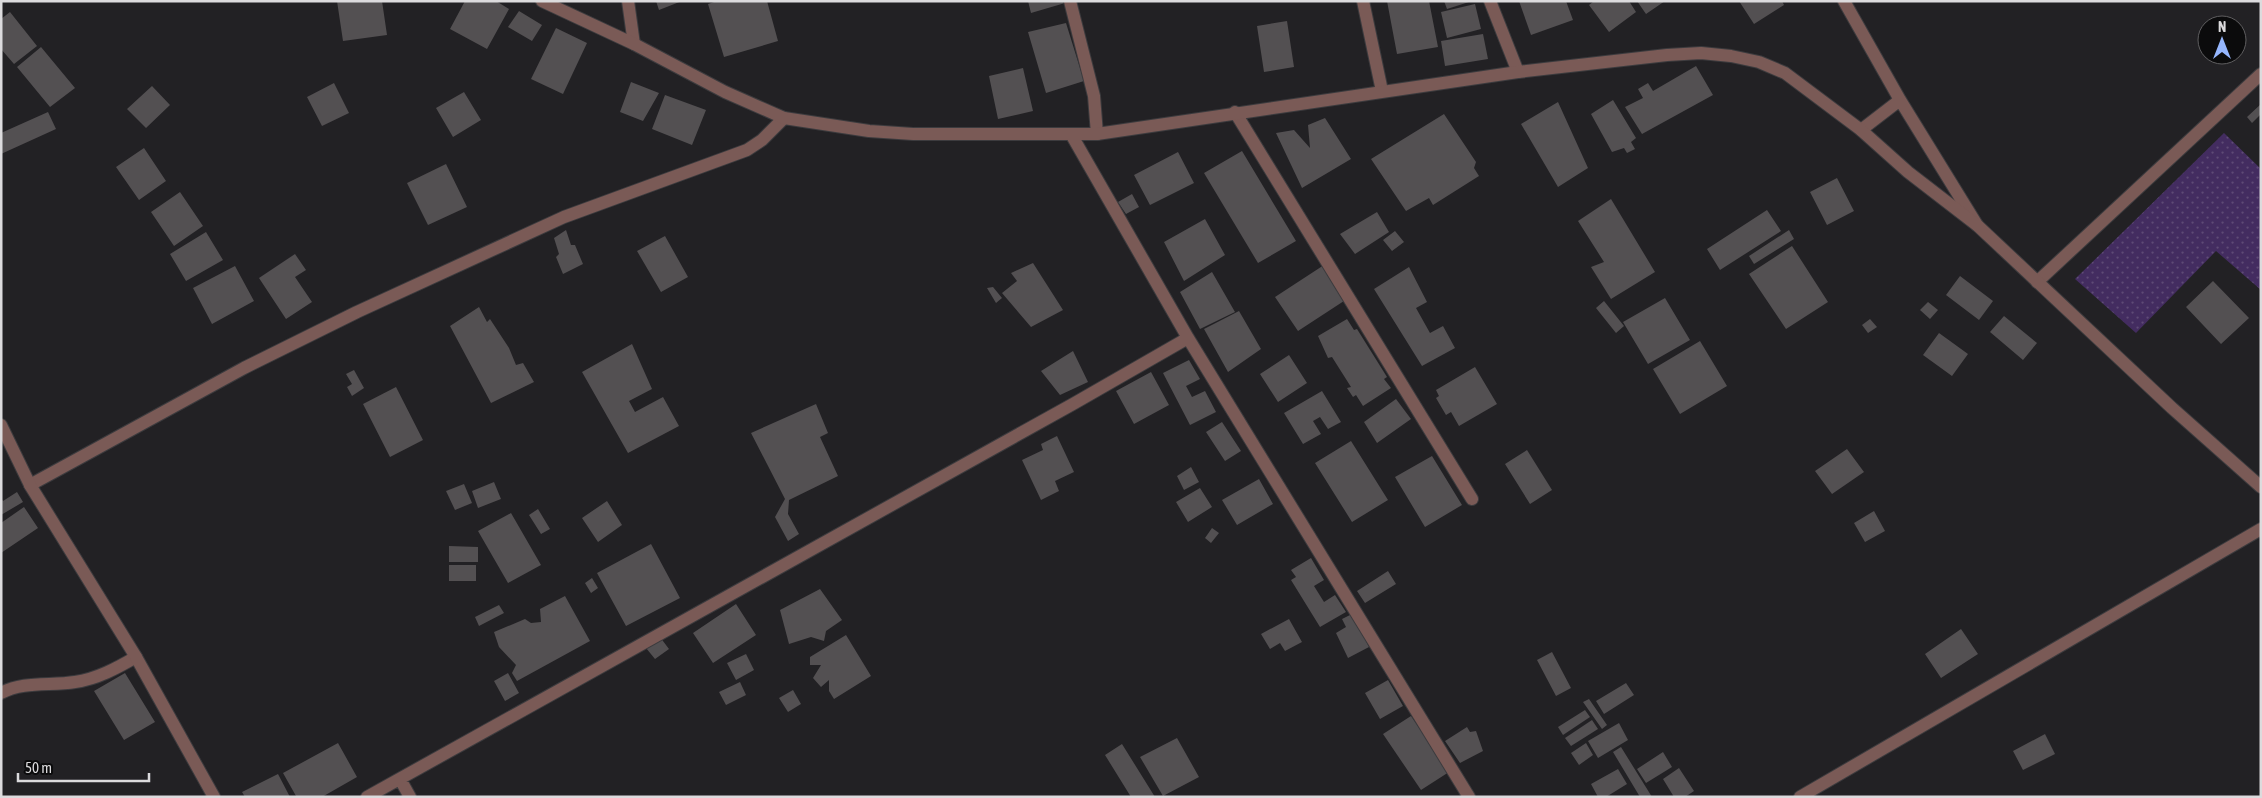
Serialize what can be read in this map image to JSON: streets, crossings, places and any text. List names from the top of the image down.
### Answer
{
  "scale_bar": "50 m",
  "north": "top"
}
